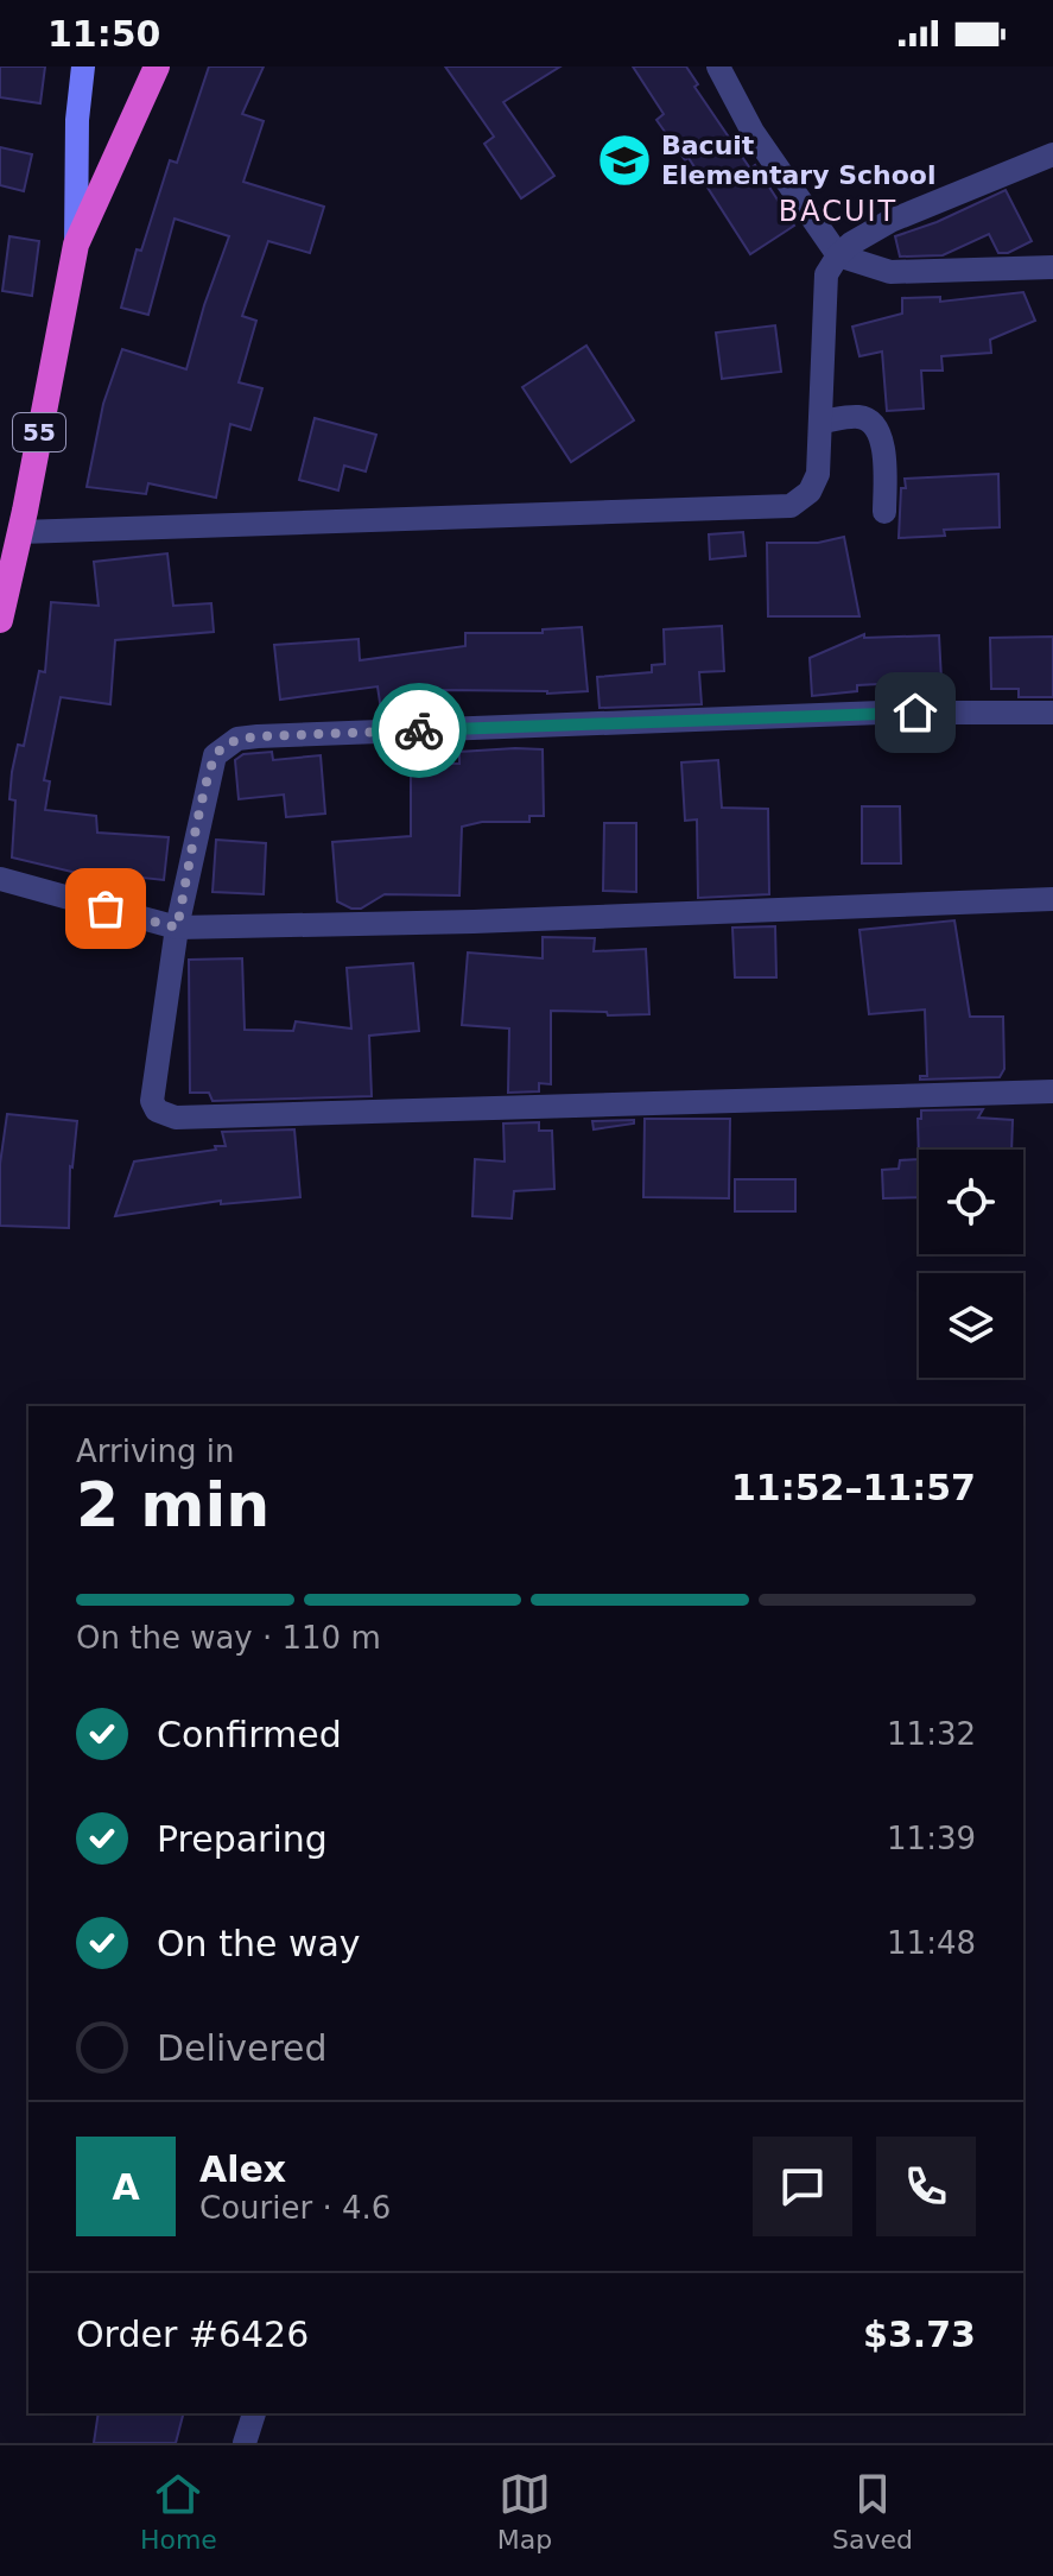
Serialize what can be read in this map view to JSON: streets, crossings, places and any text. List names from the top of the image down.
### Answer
{
  "streets": {
    "highway": ["55"]
  },
  "districts": ["BACUIT"],
  "places": {
    "school or university": ["Bacuit Elementary School"]
  },
  "page": {
    "status": "11:50",
    "heading": ["2 min", "Arriving in", "11:52–11:57"],
    "panel": [
      "Alex",
      "Courier · 4.6",
      "Order #6426",
      "$3.73"
    ],
    "bar": "On the way · 110 m",
    "list": [
      ["Confirmed", "11:32"],
      ["Preparing", "11:39"],
      ["On the way", "11:48"],
      "Delivered"
    ],
    "round": "A",
    "tabs": ["Home", "Map", "Saved"]
  }
}
